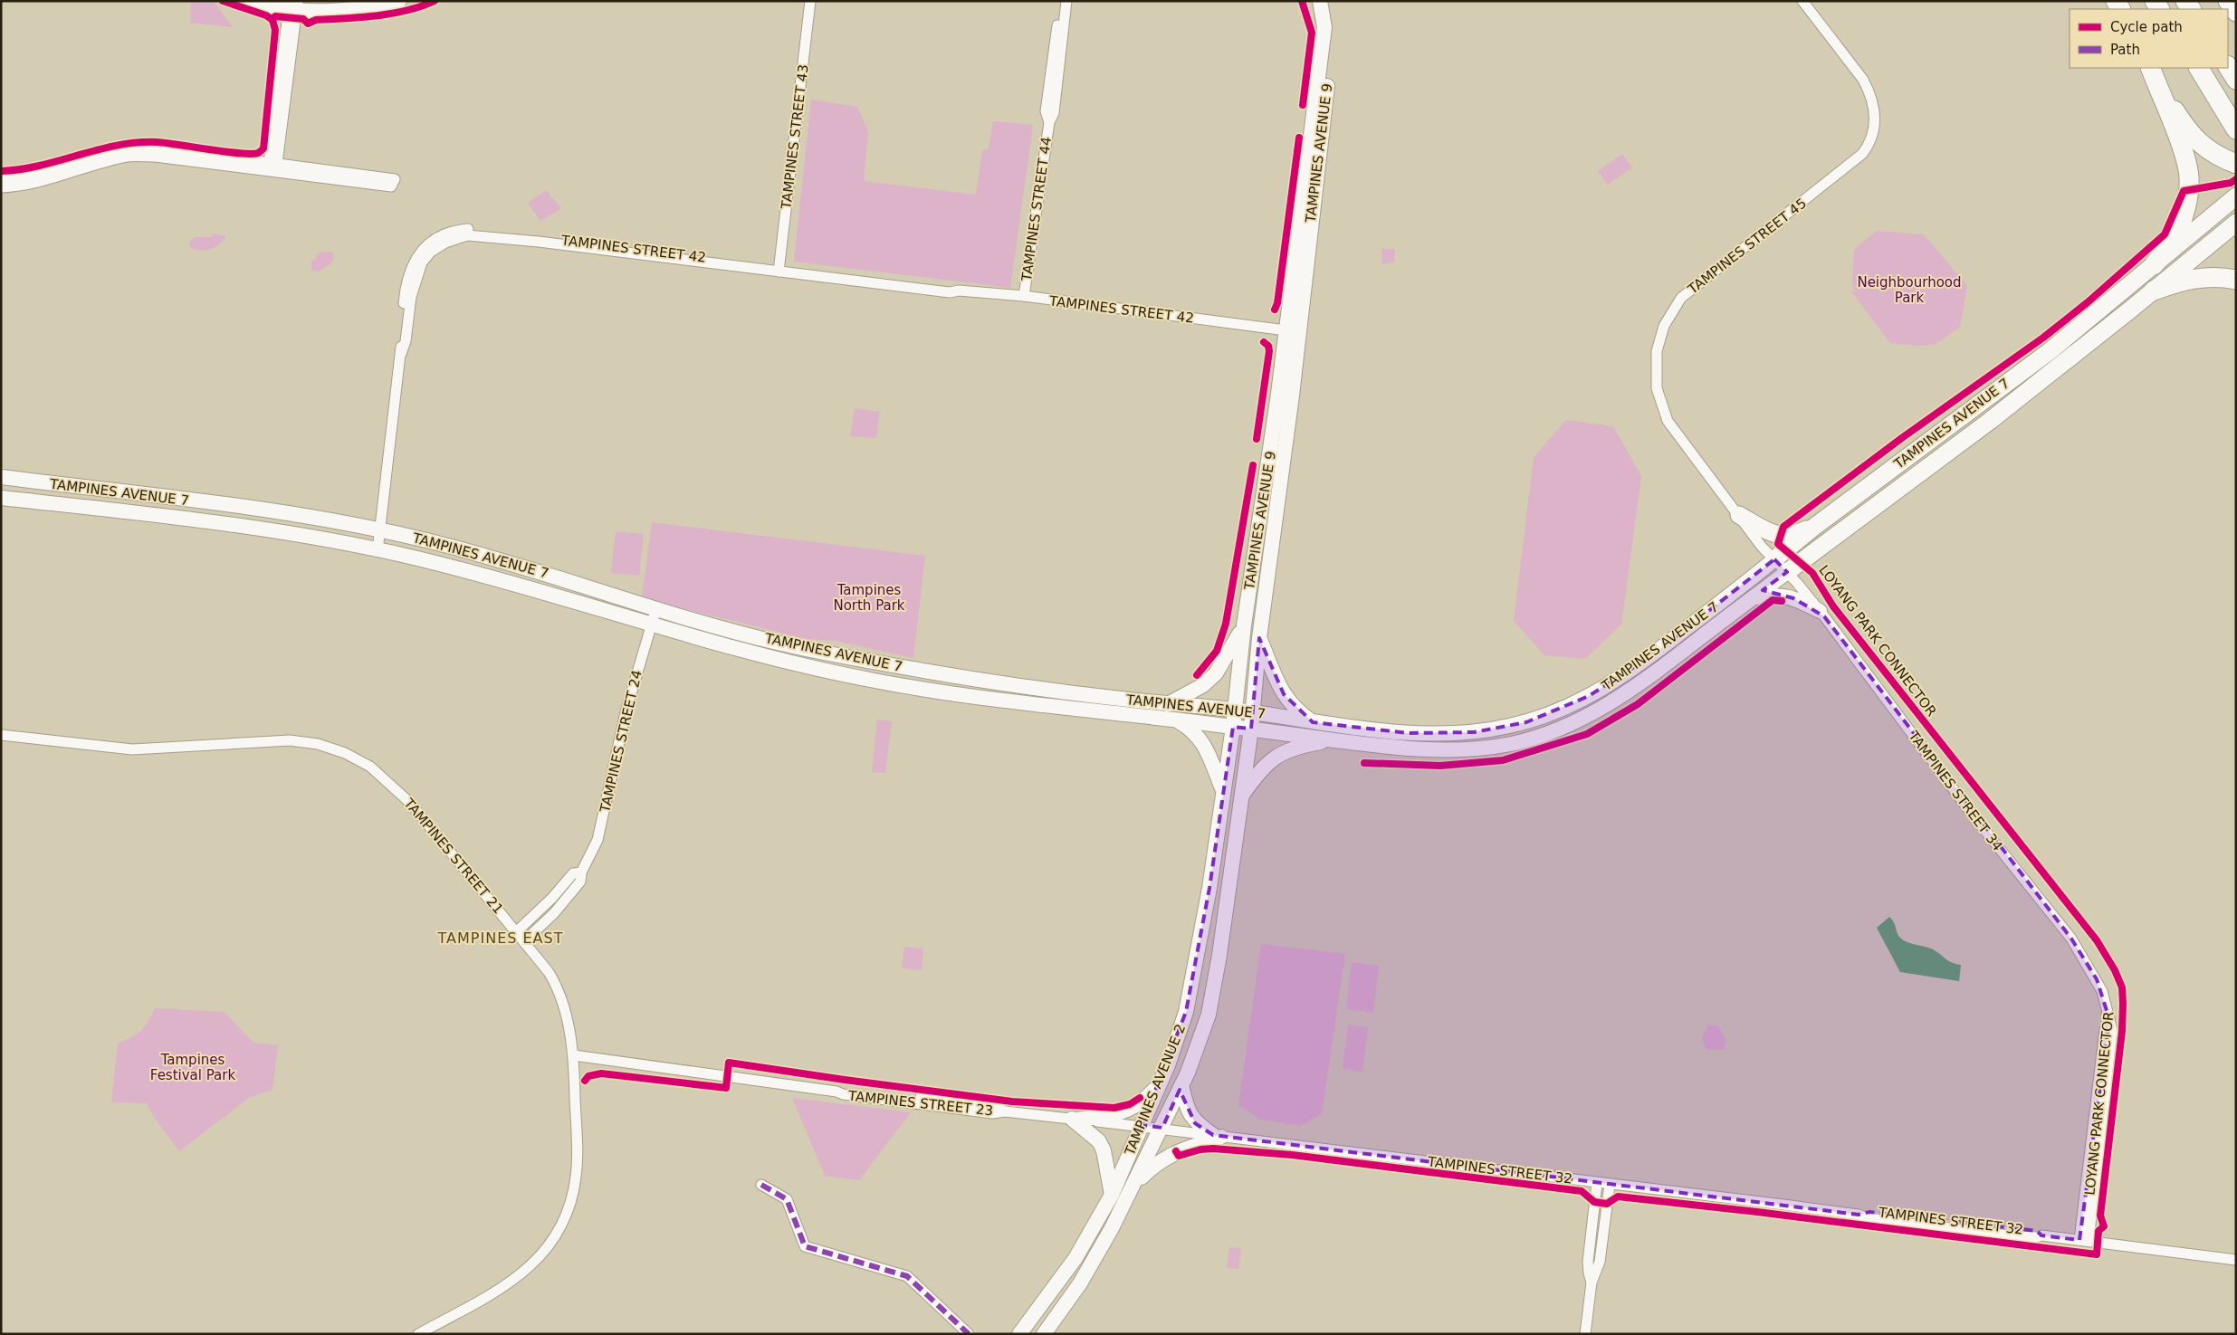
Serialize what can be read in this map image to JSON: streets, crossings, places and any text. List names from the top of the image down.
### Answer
{
  "streets": {
    "main road": ["TAMPINES AVENUE 9", "TAMPINES AVENUE 7", "TAMPINES AVENUE 2"],
    "street": [
      "TAMPINES STREET 43",
      "TAMPINES STREET 44",
      "TAMPINES STREET 45",
      "TAMPINES STREET 42",
      "TAMPINES STREET 24",
      "TAMPINES STREET 34",
      "TAMPINES STREET 21",
      "TAMPINES STREET 23",
      "TAMPINES STREET 32"
    ],
    "cycle path": ["LOYANG PARK CONNECTOR"]
  },
  "crossings": [
    ["TAMPINES STREET 43", "TAMPINES STREET 42"],
    ["TAMPINES AVENUE 9", "TAMPINES STREET 42"],
    ["TAMPINES AVENUE 9", "TAMPINES AVENUE 7"],
    ["TAMPINES AVENUE 9", "TAMPINES AVENUE 2"],
    ["TAMPINES STREET 44", "TAMPINES STREET 42"],
    ["TAMPINES STREET 45", "TAMPINES AVENUE 7"],
    ["TAMPINES STREET 45", "TAMPINES STREET 34"],
    ["TAMPINES STREET 42", "TAMPINES AVENUE 7"],
    ["TAMPINES AVENUE 7", "TAMPINES STREET 24"],
    ["TAMPINES AVENUE 7", "TAMPINES STREET 34"],
    ["TAMPINES AVENUE 7", "TAMPINES AVENUE 2"],
    ["TAMPINES STREET 24", "TAMPINES STREET 21"],
    ["TAMPINES STREET 34", "TAMPINES STREET 32"],
    ["TAMPINES STREET 21", "TAMPINES STREET 23"],
    ["TAMPINES AVENUE 2", "TAMPINES STREET 23"],
    ["TAMPINES AVENUE 2", "TAMPINES STREET 32"],
    ["TAMPINES STREET 23", "TAMPINES STREET 32"]
  ],
  "districts": ["TAMPINES EAST"],
  "parks": ["Neighbourhood Park", "Tampines North Park", "Tampines Festival Park"],
  "legend": ["Cycle path", "Path"]
}
